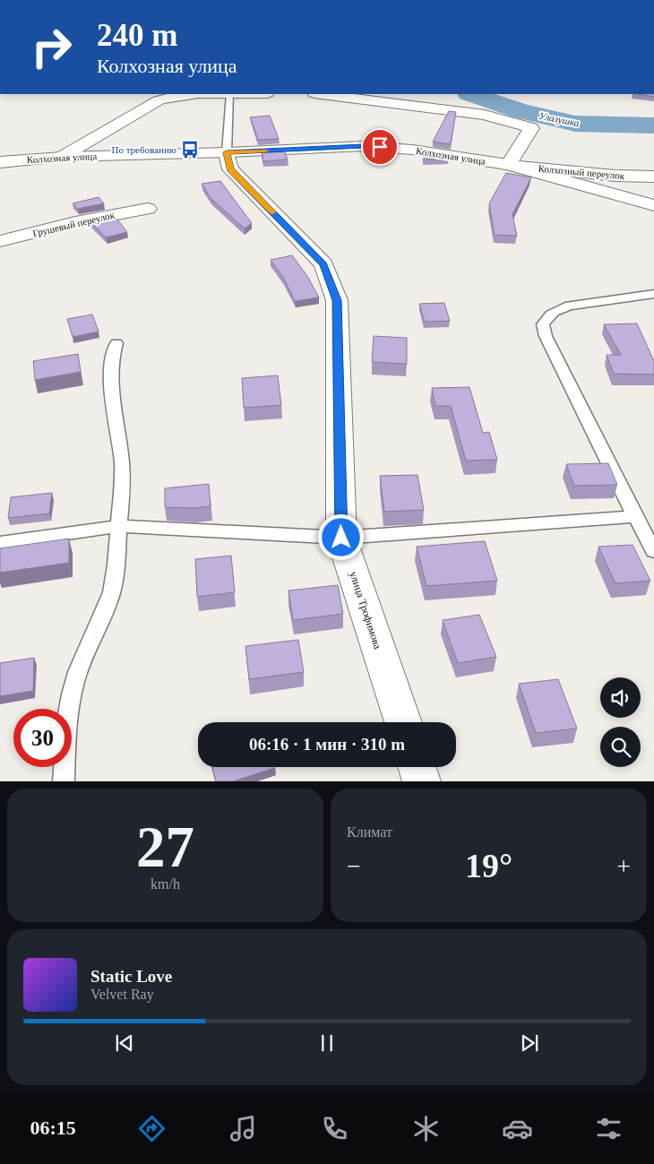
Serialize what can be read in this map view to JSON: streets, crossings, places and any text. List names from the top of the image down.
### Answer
{
  "streets": {
    "street": [
      "Колхозная улица",
      "Колхозный переулок",
      "Грушевый переулок",
      "улица Трофимова"
    ]
  },
  "crossings": [
    ["Колхозная улица", "Колхозный переулок"],
    ["Колхозная улица", "улица Трофимова"]
  ],
  "water": ["Улалушка"],
  "places": {
    "bus stop": ["По требованию"]
  },
  "page": {
    "turn": ["240 m", "Колхозная улица"],
    "limit": "30",
    "trip": "06:16 · 1 мин · 310 m",
    "tile": [
      ["27", "km/h"],
      "Климат"
    ],
    "heat": ["−", "19°", "+"],
    "song": ["Static Love", "Velvet Ray"],
    "tabs": "06:15"
  }
}
